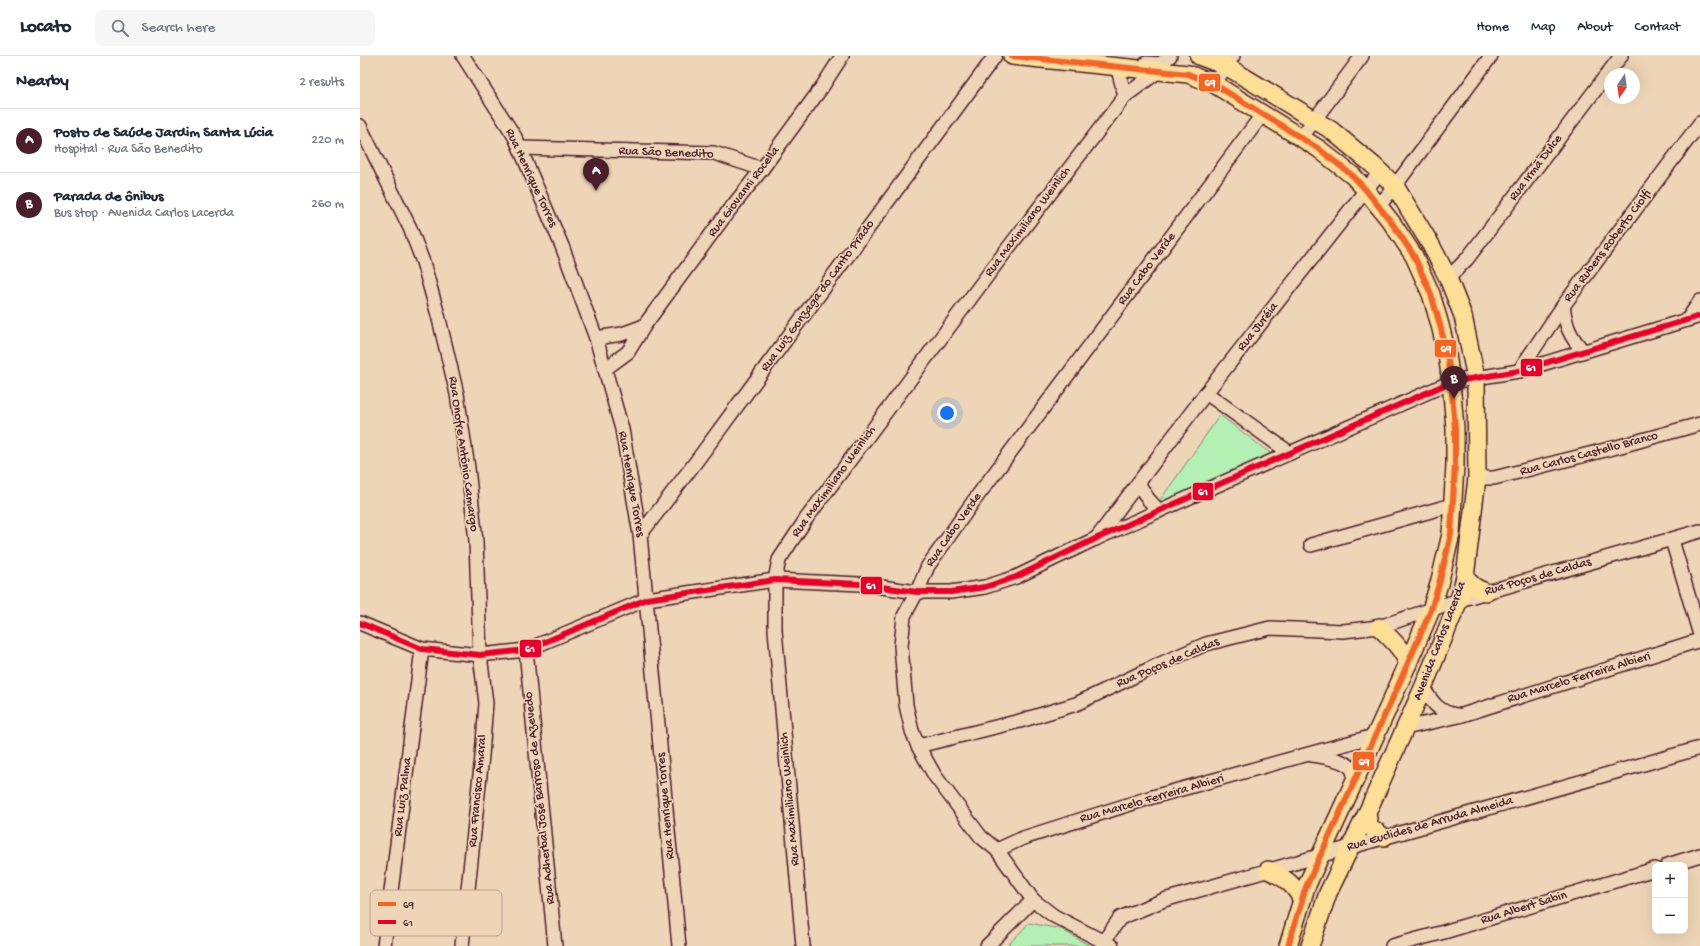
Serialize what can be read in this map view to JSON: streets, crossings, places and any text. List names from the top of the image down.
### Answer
{
  "streets": {
    "main road": ["Avenida Carlos Lacerda"],
    "street": [
      "Rua São Benedito",
      "Rua Irmã Dulce",
      "Rua Henrique Torres",
      "Rua Giovanni Rocella",
      "Rua Maximiliano Weinlich",
      "Rua Rubens Roberto Ciolfi",
      "Rua Cabo Verde",
      "Rua Luiz Gonzaga do Canto Prado",
      "Rua Juréia",
      "Rua Onofre Antônio Camargo",
      "Rua Carlos Castello Branco",
      "Rua Poços de Caldas",
      "Rua Marcelo Ferreira Albieri",
      "Rua Francisco Amaral",
      "Rua Luiz Palma",
      "Rua Adherbal José Barroso de Azevedo",
      "Rua Euclides de Arruda Almeida",
      "Rua Albert Sabin"
    ]
  },
  "crossings": [
    ["Rua São Benedito", "Rua Henrique Torres"],
    ["Rua São Benedito", "Rua Giovanni Rocella"],
    ["Rua Irmã Dulce", "Avenida Carlos Lacerda"],
    ["Rua Henrique Torres", "Rua Giovanni Rocella"],
    ["Rua Henrique Torres", "Rua Luiz Gonzaga do Canto Prado"],
    ["Rua Maximiliano Weinlich", "Avenida Carlos Lacerda"],
    ["Rua Cabo Verde", "Rua Poços de Caldas"],
    ["Rua Cabo Verde", "Avenida Carlos Lacerda"],
    ["Rua Cabo Verde", "Rua Marcelo Ferreira Albieri"],
    ["Rua Cabo Verde", "Rua Euclides de Arruda Almeida"],
    ["Rua Juréia", "Avenida Carlos Lacerda"],
    ["Rua Onofre Antônio Camargo", "Rua Francisco Amaral"],
    ["Rua Carlos Castello Branco", "Avenida Carlos Lacerda"],
    ["Rua Poços de Caldas", "Avenida Carlos Lacerda"],
    ["Avenida Carlos Lacerda", "Rua Marcelo Ferreira Albieri"],
    ["Avenida Carlos Lacerda", "Rua Euclides de Arruda Almeida"]
  ],
  "lines": ["transit line 69", "transit line 61"],
  "legend": ["69", "61"],
  "north": "bottom",
  "page": {
    "header": "Locato",
    "search": "Search here",
    "nav": [
      "Home",
      "Map",
      "About",
      "Contact"
    ],
    "heading": ["Nearby", "2 results"],
    "list": [
      {
        "mark": "A",
        "name": "Posto de Saúde Jardim Santa Lúcia",
        "note": "Hospital · Rua São Benedito",
        "value": "220 m"
      },
      {
        "mark": "B",
        "name": "Parada de ônibus",
        "note": "Bus stop · Avenida Carlos Lacerda",
        "value": "260 m"
      }
    ],
    "pins": ["A", "B"],
    "map_buttons": ["+", "−"]
  }
}
